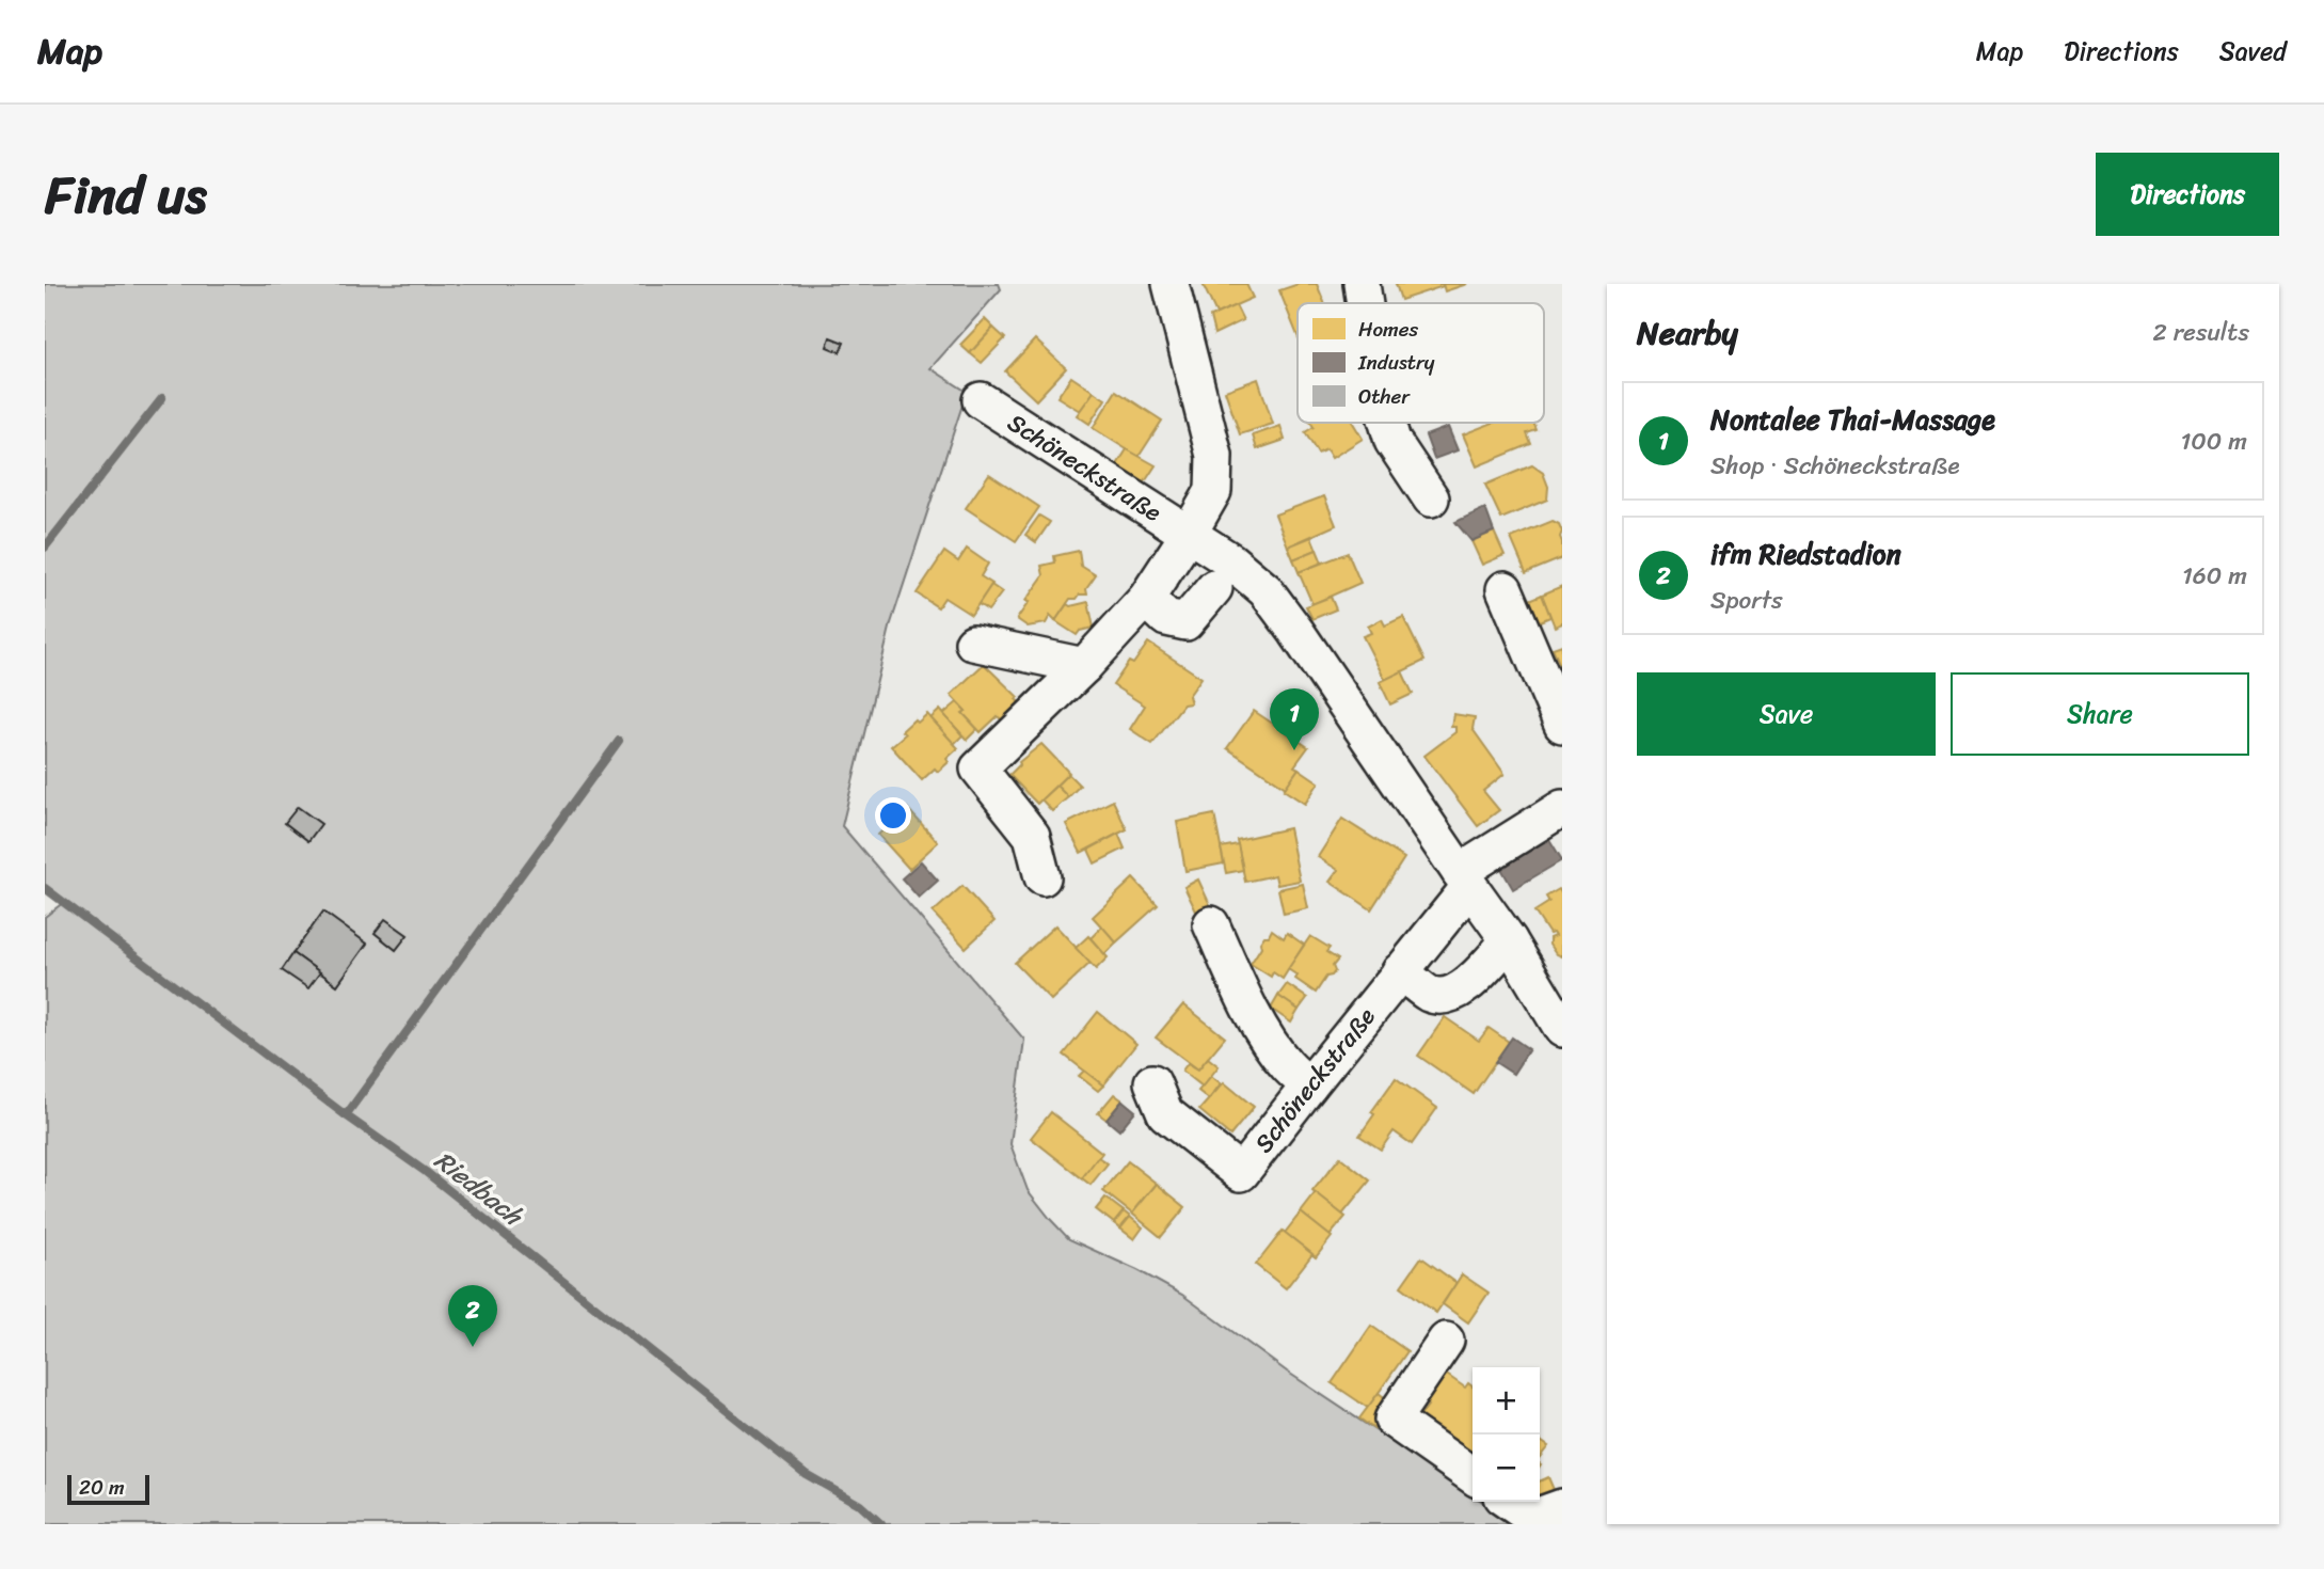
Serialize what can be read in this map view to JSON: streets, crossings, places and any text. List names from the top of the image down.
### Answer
{
  "streets": {
    "street": ["Schöneckstraße"]
  },
  "water": ["Riedbach"],
  "legend": ["Homes", "Industry", "Other"],
  "scale_bar": "20 m",
  "page": {
    "header": "Map",
    "nav": ["Map", "Directions", "Saved"],
    "title": "Find us",
    "buttons": [
      "Directions",
      ["Save", "Share"]
    ],
    "heading": ["Nearby", "2 results"],
    "list": [
      {
        "mark": "1",
        "name": "Nontalee Thai-Massage",
        "note": "Shop · Schöneckstraße",
        "value": "100 m"
      },
      {
        "mark": "2",
        "name": "ifm Riedstadion",
        "note": "Sports",
        "value": "160 m"
      }
    ],
    "pins": ["1", "2"],
    "map_buttons": ["+", "−"],
    "scale": "20 m"
  }
}
